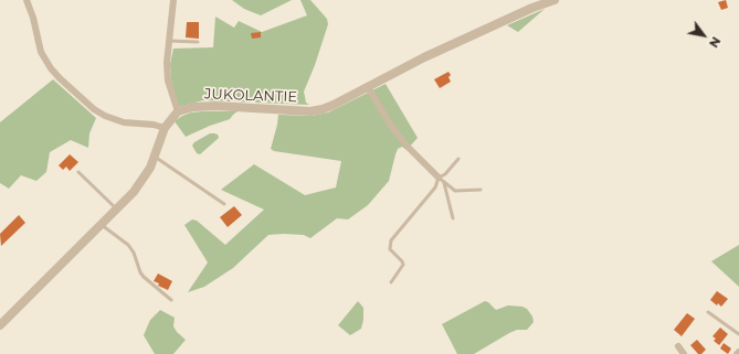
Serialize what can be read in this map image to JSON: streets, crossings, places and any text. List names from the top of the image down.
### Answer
{
  "streets": {
    "street": ["JUKOLANTIE"]
  },
  "north": "bottom right"
}
